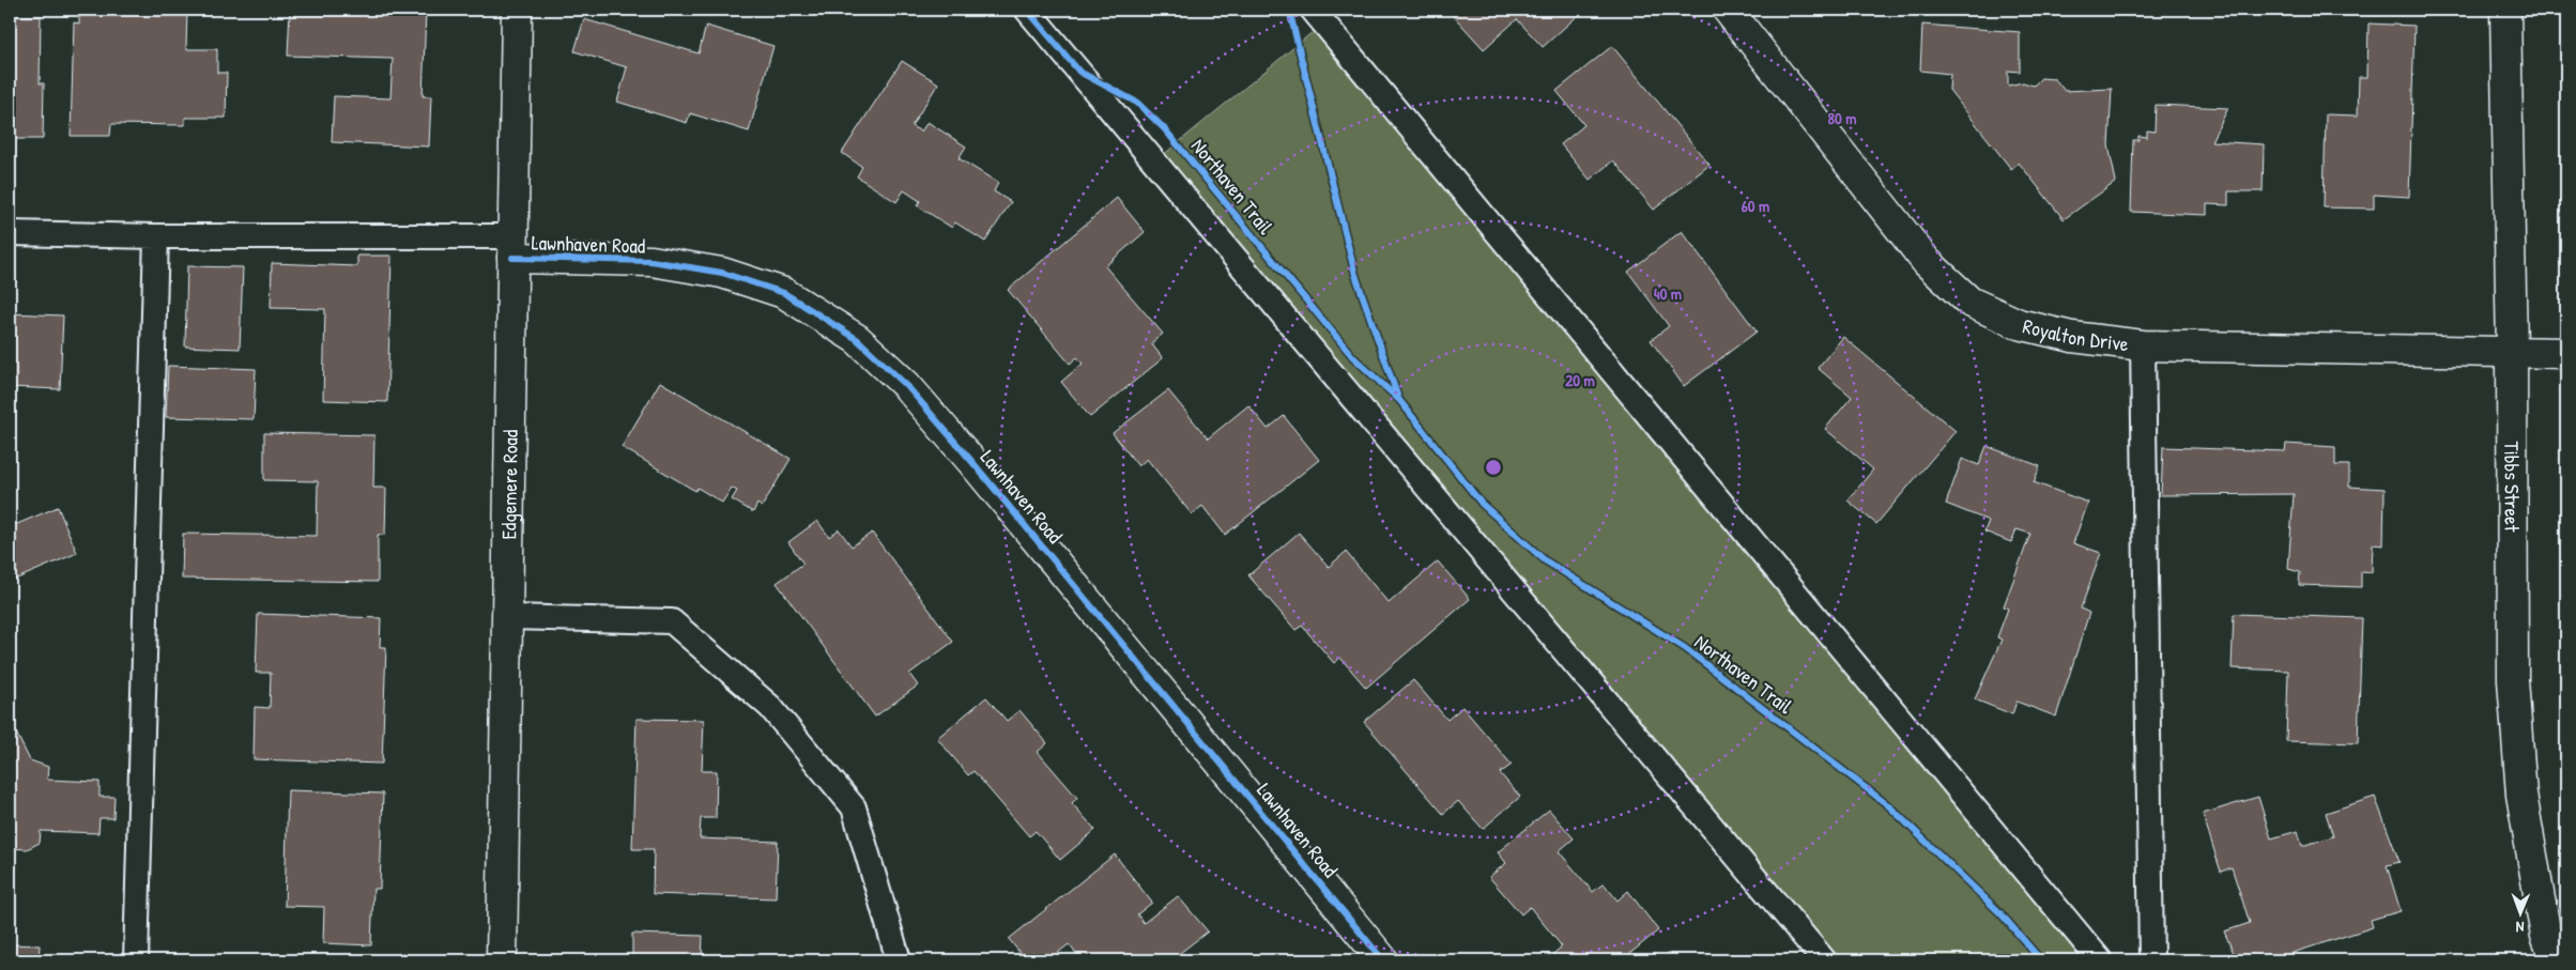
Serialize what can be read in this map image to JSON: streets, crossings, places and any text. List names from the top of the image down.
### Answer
{
  "streets": {
    "street": [
      "Lawnhaven Road",
      "Royalton Drive",
      "Edgemere Road",
      "Tibbs Street"
    ],
    "cycle path": ["Northaven Trail"]
  },
  "crossings": [
    ["Lawnhaven Road", "Edgemere Road"],
    ["Royalton Drive", "Tibbs Street"]
  ],
  "north": "bottom",
  "rings": [
    "80 m",
    "60 m",
    "40 m",
    "20 m"
  ]
}
